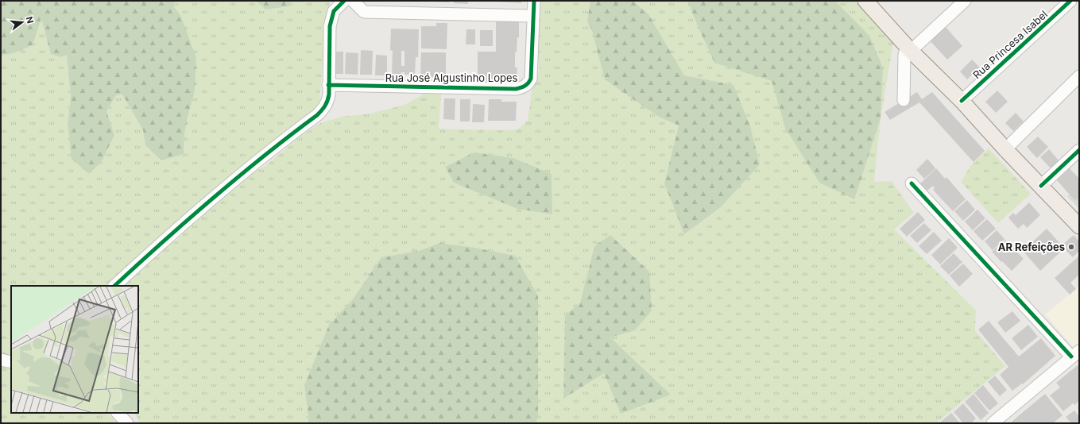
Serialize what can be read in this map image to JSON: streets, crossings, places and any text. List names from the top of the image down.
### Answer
{
  "streets": {
    "street": ["Rua Princesa Isabel", "Rua José Algustinho Lopes"]
  },
  "places": ["AR Refeições"],
  "north": "right"
}
